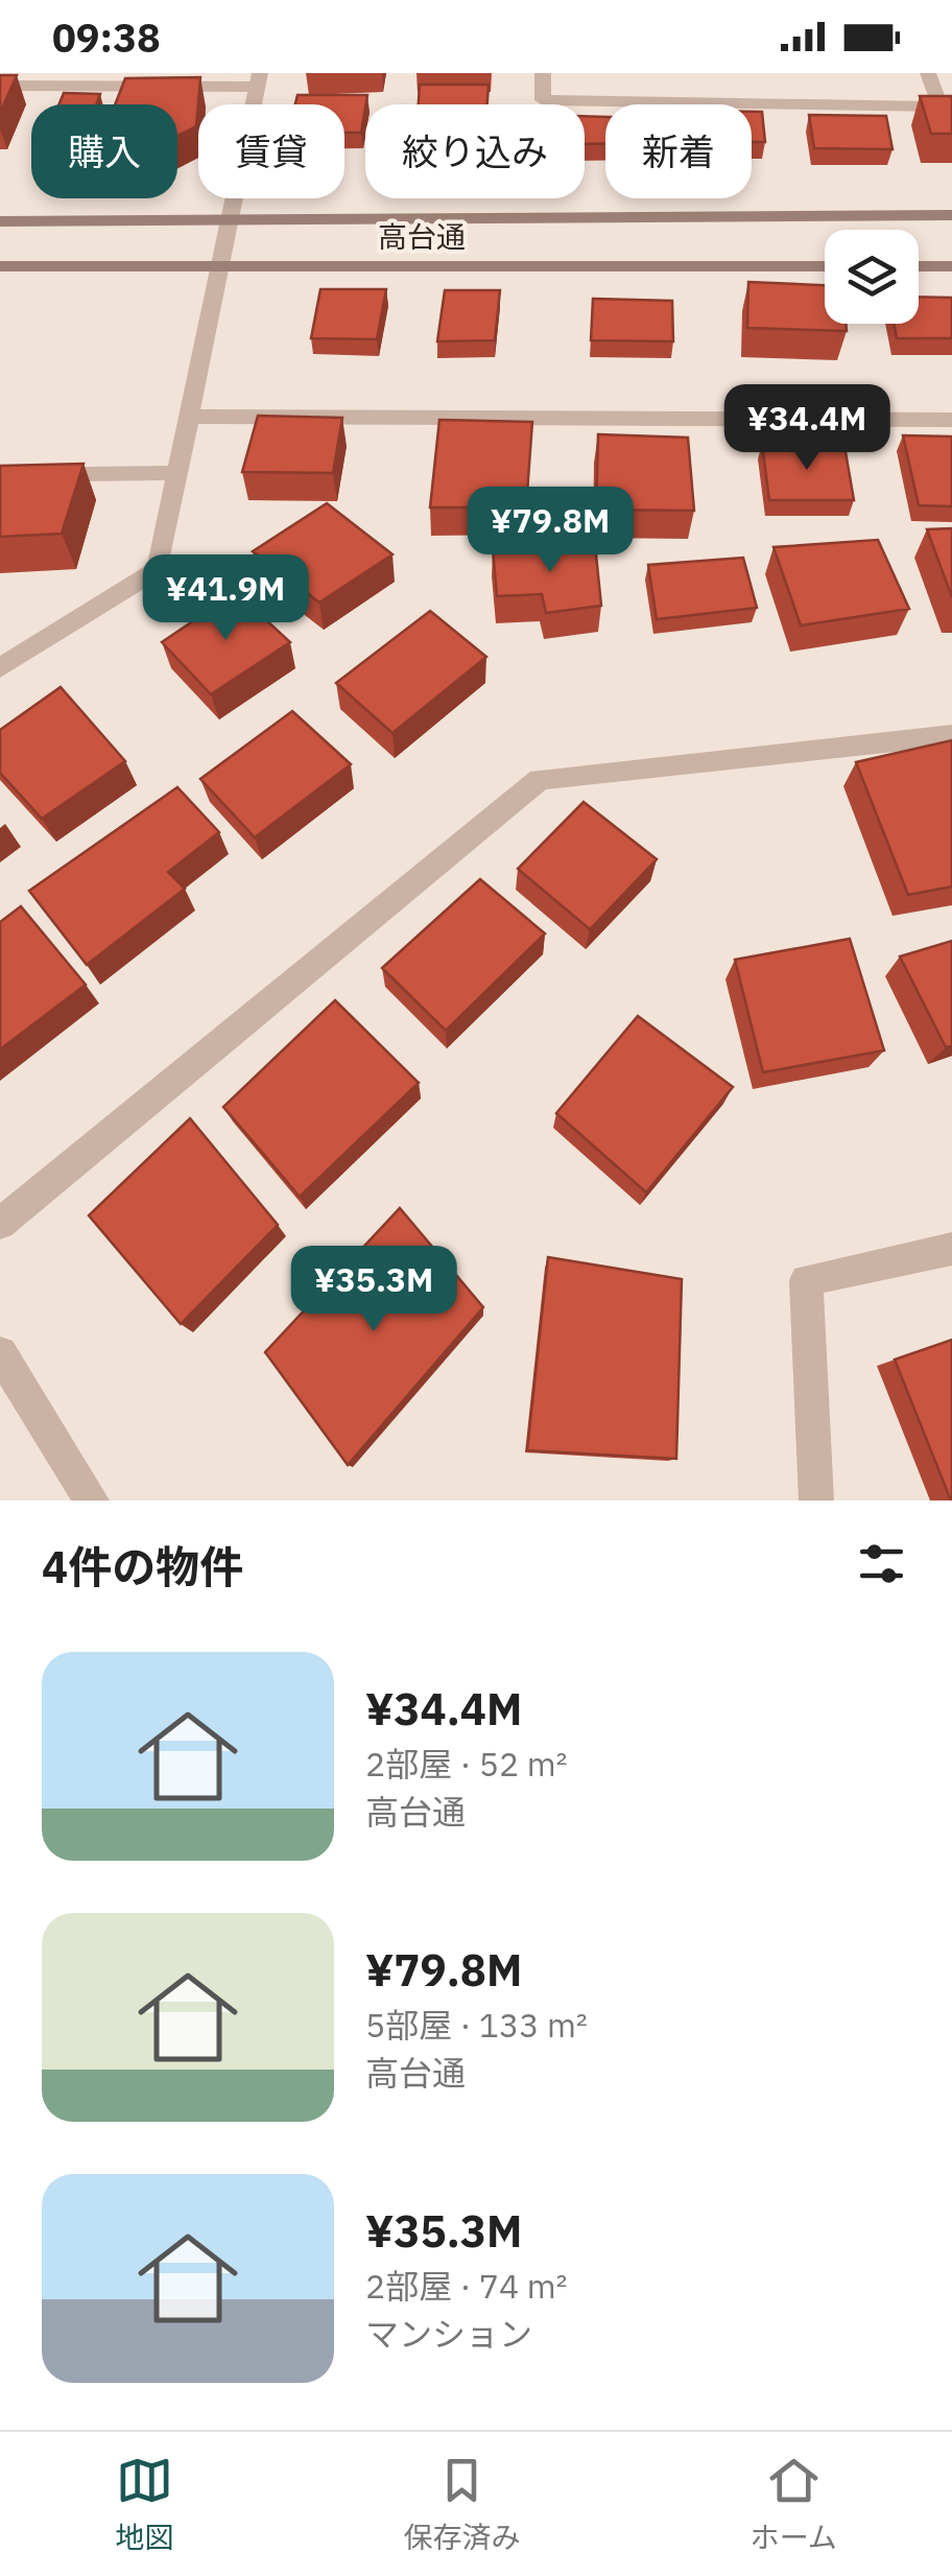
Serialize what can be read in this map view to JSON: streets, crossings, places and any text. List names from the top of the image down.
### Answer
{
  "streets": {
    "street": ["高台通"]
  },
  "page": {
    "status": "09:38",
    "chip": [
      "購入",
      "賃貸",
      "絞り込み",
      "新着"
    ],
    "price": [
      "¥34.4M",
      "¥79.8M",
      "¥41.9M",
      "¥35.3M"
    ],
    "heading": "4件の物件",
    "list": [
      {
        "name": "¥34.4M",
        "note": "2部屋 · 52 m² · 高台通"
      },
      {
        "name": "¥79.8M",
        "note": "5部屋 · 133 m² · 高台通"
      },
      {
        "name": "¥35.3M",
        "note": "2部屋 · 74 m² · マンション"
      }
    ],
    "tabs": ["地図", "保存済み", "ホーム"]
  }
}
